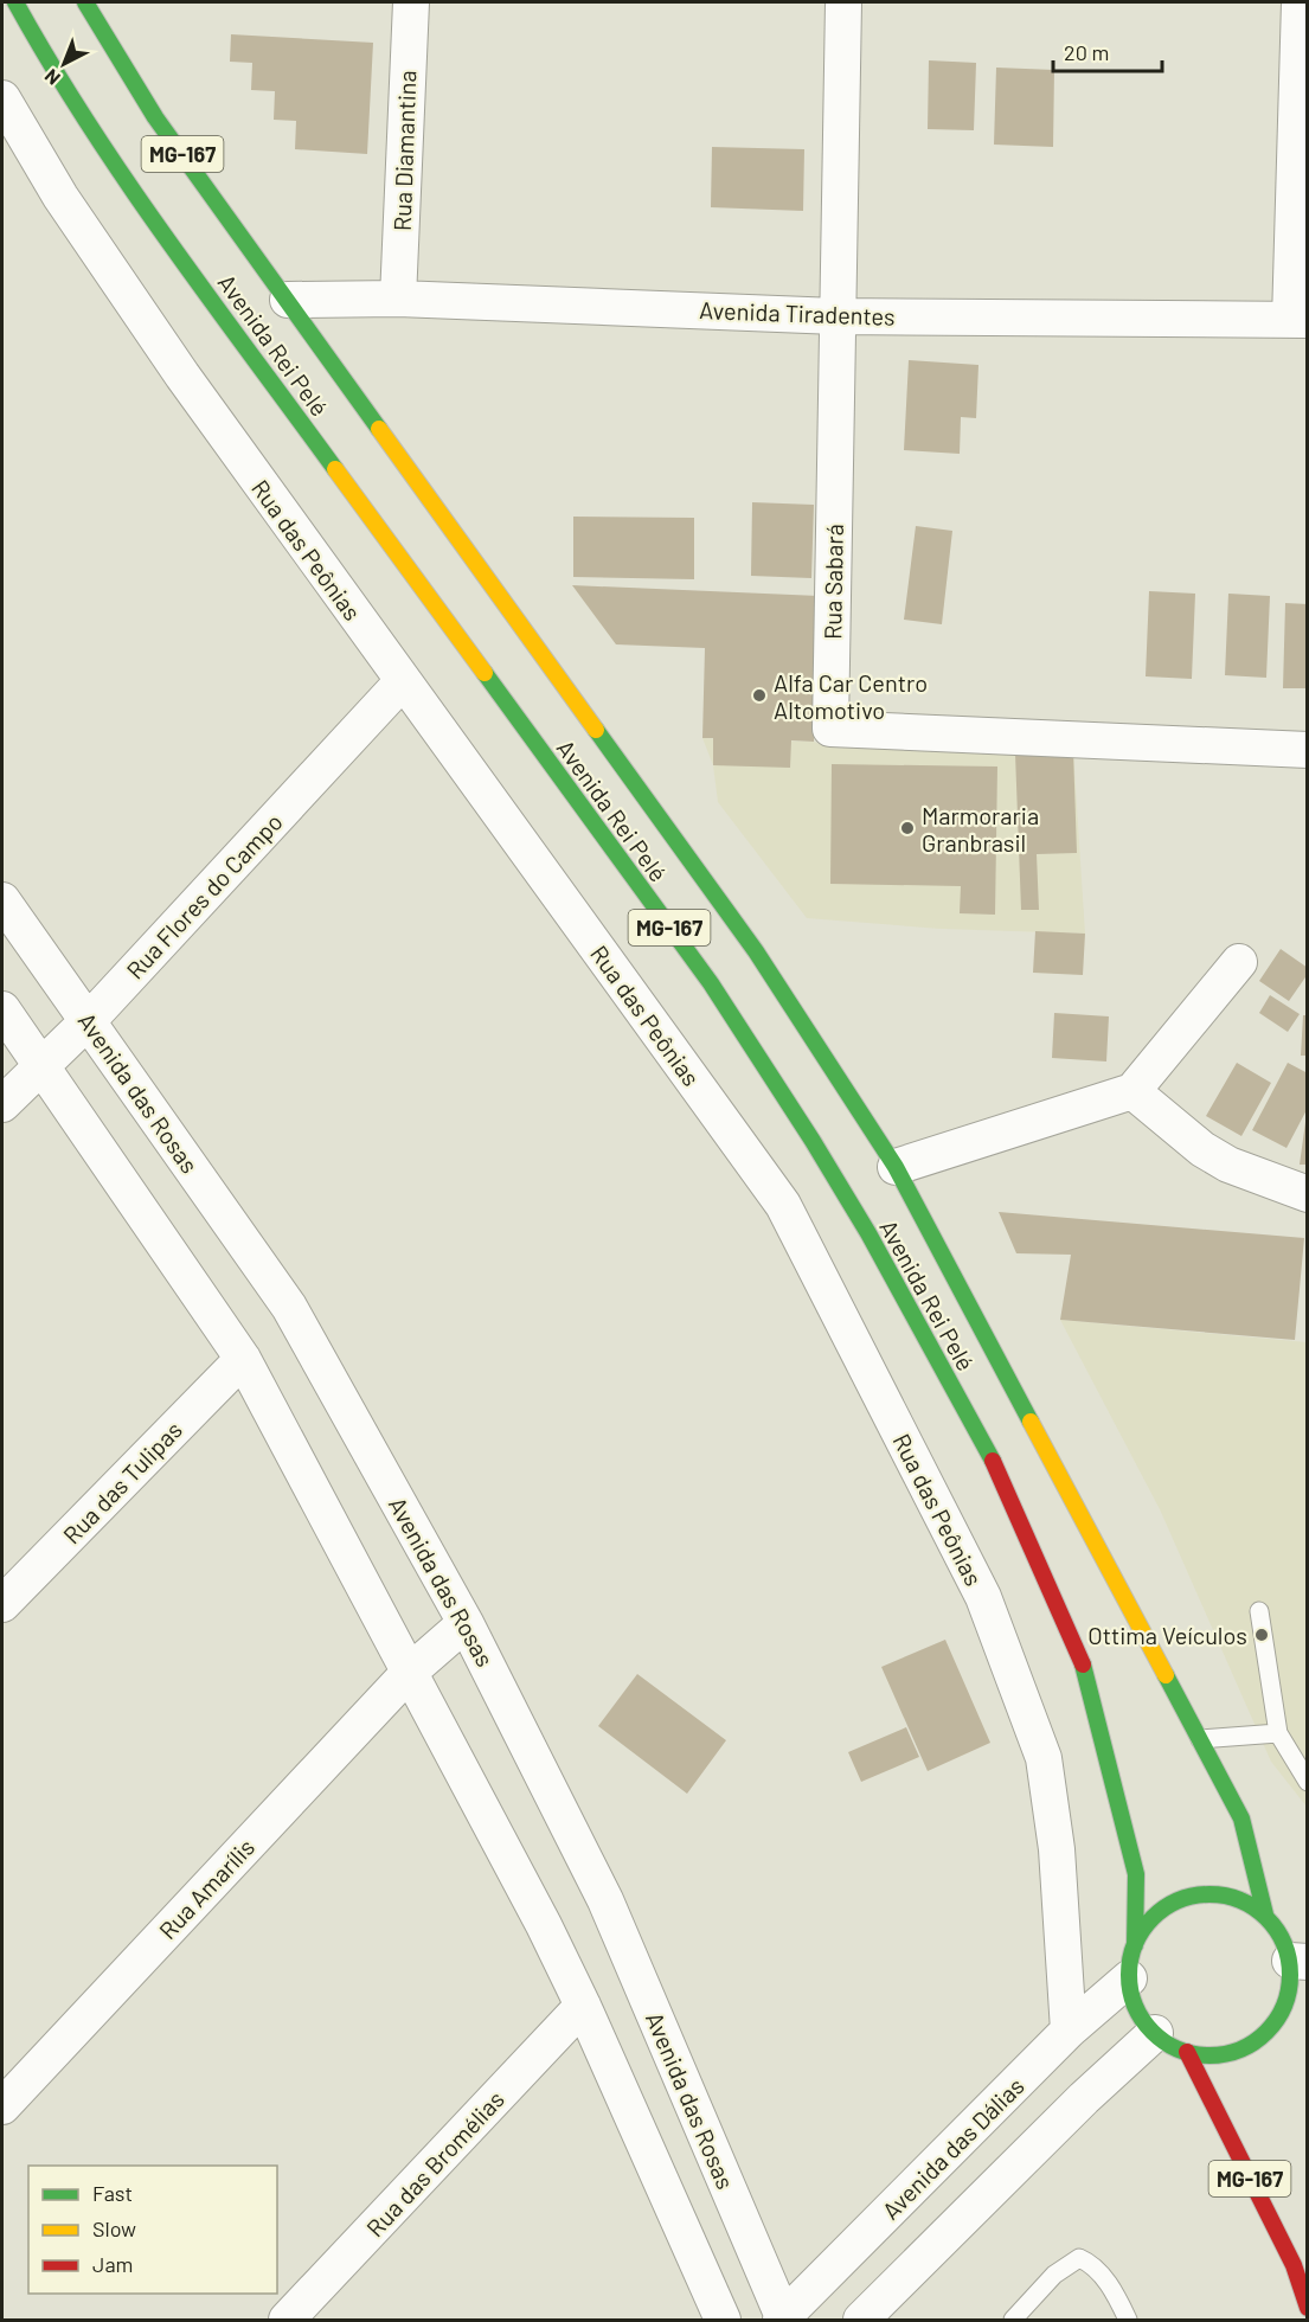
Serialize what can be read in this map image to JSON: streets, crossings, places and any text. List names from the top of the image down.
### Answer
{
  "streets": {
    "main road": ["MG-167", "Avenida Rei Pelé"],
    "street": [
      "Rua Diamantina",
      "Avenida Tiradentes",
      "Rua das Peônias",
      "Rua Sabará",
      "Rua Flores do Campo",
      "Avenida das Rosas",
      "Rua das Tulipas",
      "Rua Amarílis",
      "Avenida das Dálias",
      "Rua das Bromélias"
    ]
  },
  "crossings": [
    ["Rua Diamantina", "Avenida Tiradentes"],
    ["MG-167", "Avenida Rei Pelé"],
    ["MG-167", "Avenida das Dálias"],
    ["Avenida Tiradentes", "Avenida Rei Pelé"],
    ["Avenida Tiradentes", "Rua Sabará"],
    ["Avenida Rei Pelé", "Avenida das Dálias"],
    ["Rua das Peônias", "Rua Flores do Campo"],
    ["Rua das Peônias", "Avenida das Dálias"],
    ["Rua Flores do Campo", "Avenida das Rosas"],
    ["Avenida das Rosas", "Rua Amarílis"],
    ["Avenida das Rosas", "Avenida das Dálias"]
  ],
  "places": ["Alfa Car Centro Altomotivo", "Marmoraria Granbrasil", "Ottima Veículos"],
  "legend": ["Fast", "Slow", "Jam"],
  "scale_bar": "20 m",
  "north": "bottom left"
}
